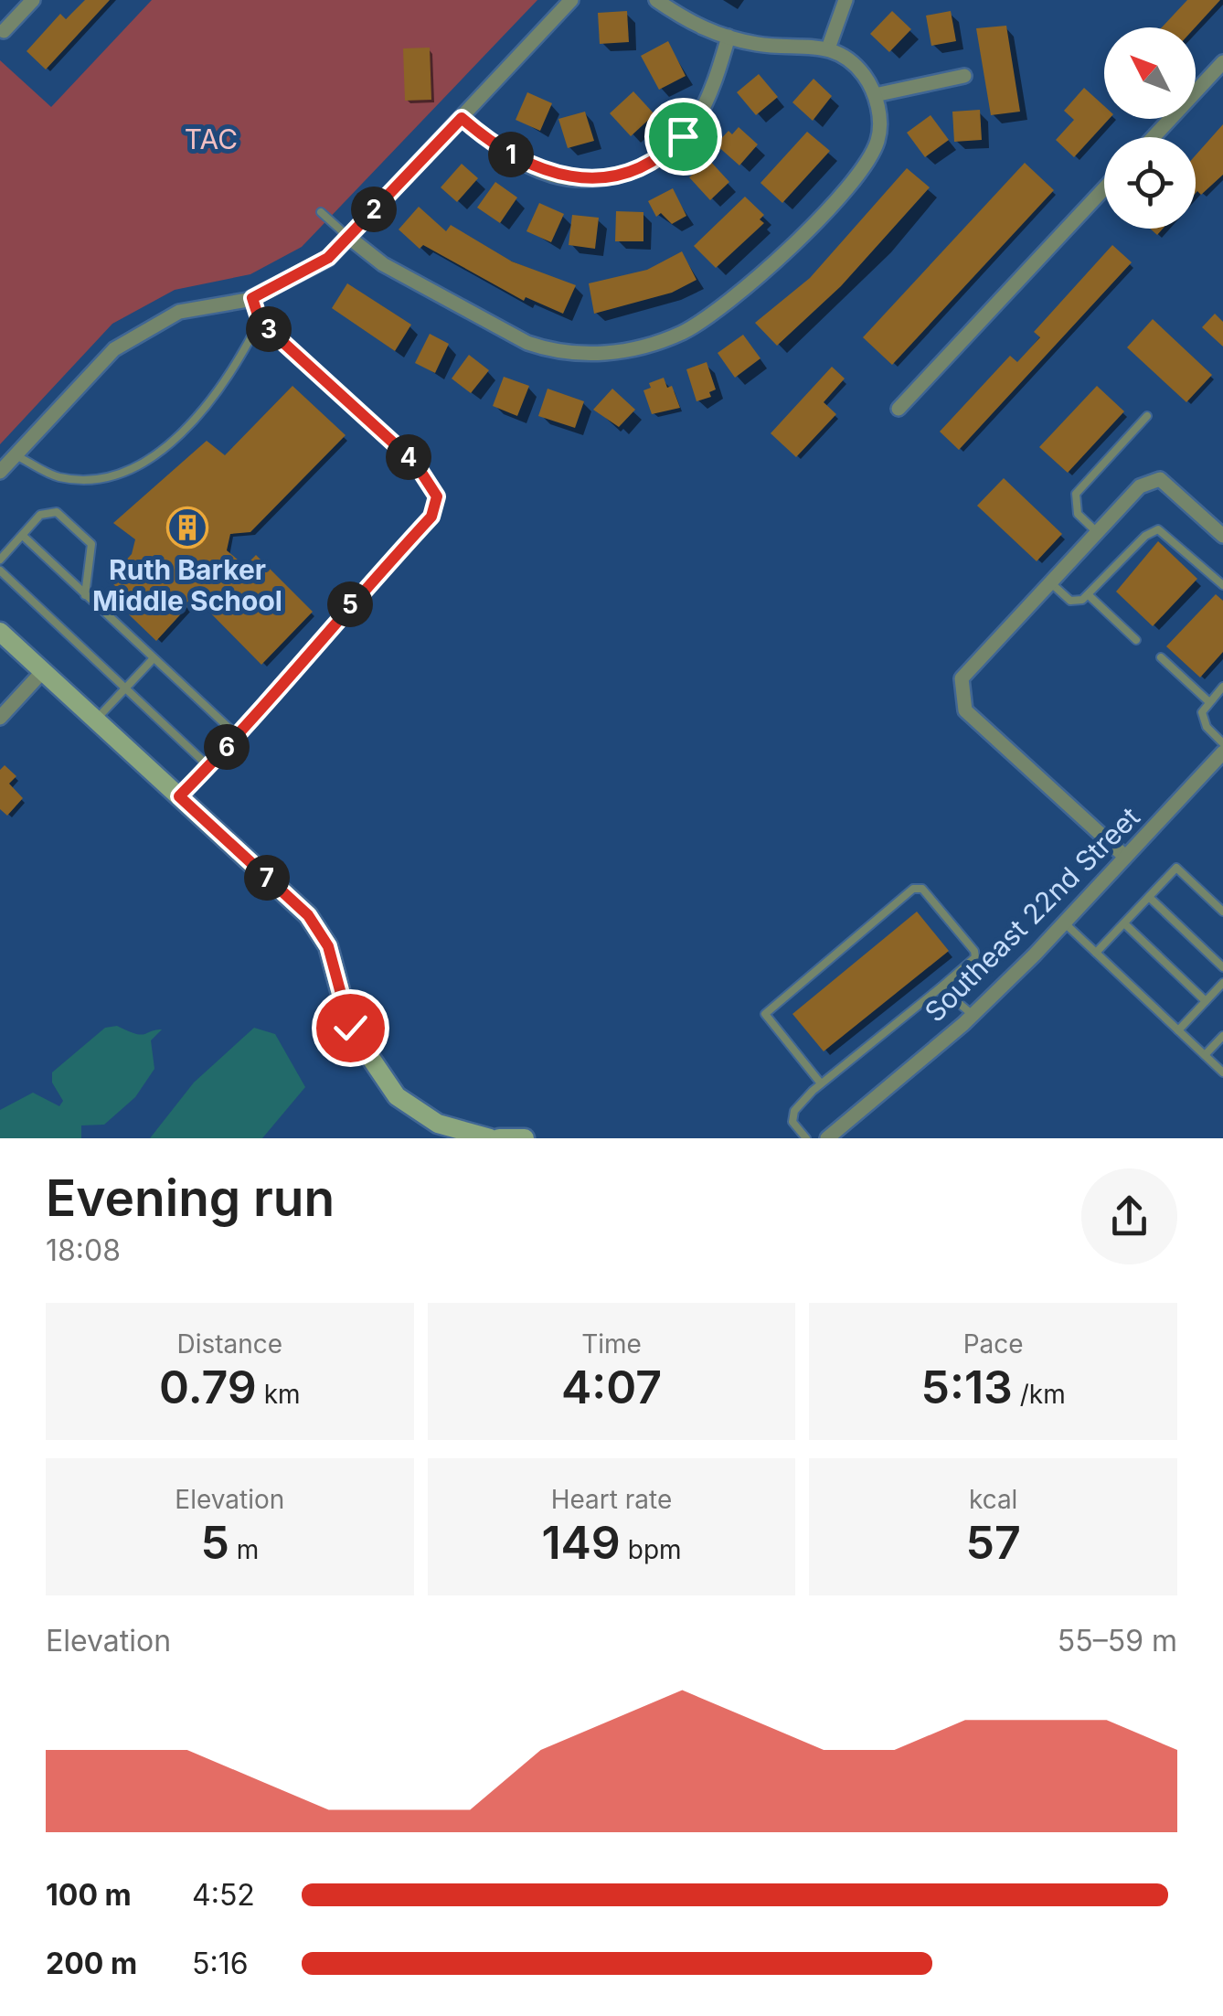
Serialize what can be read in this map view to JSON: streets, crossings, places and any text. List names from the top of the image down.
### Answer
{
  "streets": {
    "street": ["Southeast 22nd Street"]
  },
  "parks": ["TAC"],
  "places": {
    "building": ["Ruth Barker Middle School"]
  },
  "north": "top left",
  "page": {
    "pins": [
      "1",
      "2",
      "3",
      "4",
      "5",
      "6",
      "7"
    ],
    "heading": ["Evening run", "18:08"],
    "stats": [
      ["Distance", "0.79 km"],
      ["Time", "4:07"],
      ["Pace", "5:13 /km"],
      ["Elevation", "5 m"],
      ["Heart rate", "149 bpm"],
      ["kcal", "57"]
    ],
    "chart": ["Elevation", "55–59 m"],
    "list": [
      {
        "name": "100 m",
        "note": "4:52"
      },
      {
        "name": "200 m",
        "note": "5:16"
      }
    ]
  }
}
